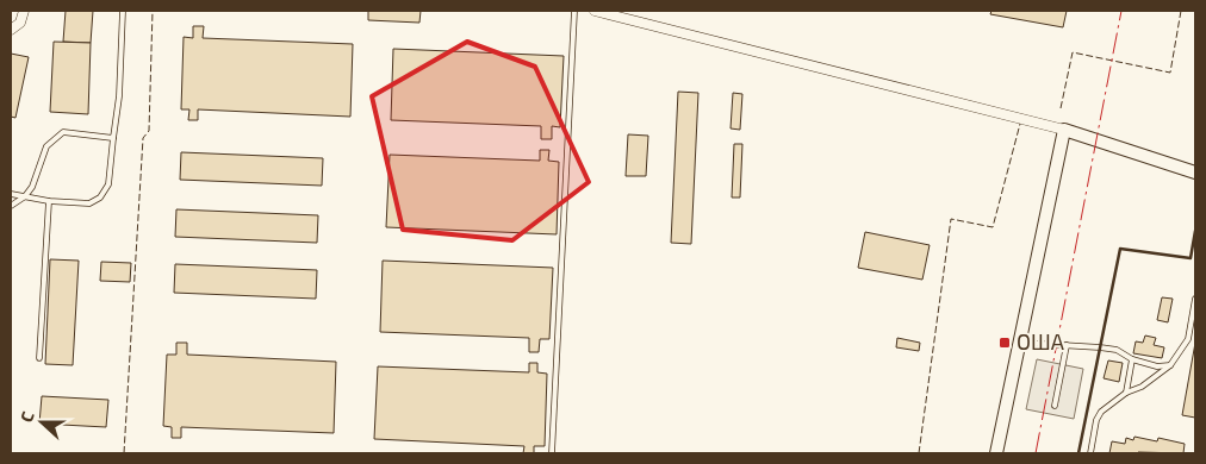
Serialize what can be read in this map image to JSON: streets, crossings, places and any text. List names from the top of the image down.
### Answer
{
  "places": {
    "transit": ["ОША"]
  },
  "north": "left"
}
